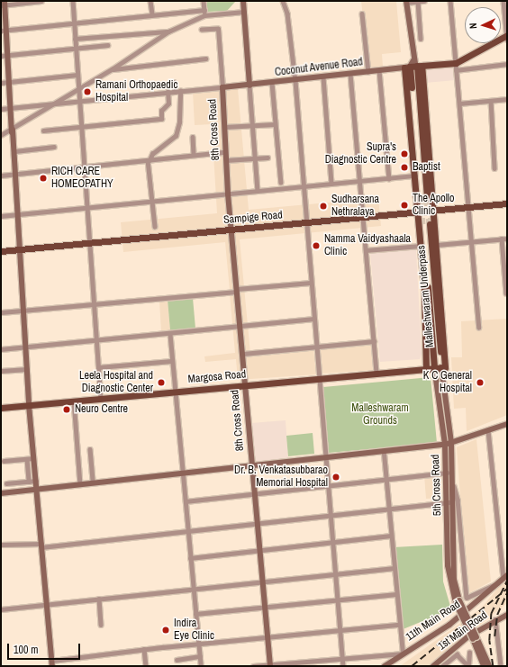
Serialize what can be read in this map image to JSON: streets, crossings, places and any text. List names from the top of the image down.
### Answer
{
  "streets": {
    "main road": ["Sampige Road", "Malleshwaram Underpass", "Margosa Road"],
    "street": [
      "Coconut Avenue Road",
      "8th Cross Road",
      "5th Cross Road",
      "11th Main Road",
      "1st Main Road"
    ]
  },
  "crossings": [
    ["Coconut Avenue Road", "8th Cross Road"],
    ["8th Cross Road", "Sampige Road"],
    ["8th Cross Road", "Margosa Road"],
    ["Malleshwaram Underpass", "Margosa Road"],
    ["Malleshwaram Underpass", "5th Cross Road"],
    ["Margosa Road", "5th Cross Road"]
  ],
  "parks": ["Malleshwaram Grounds"],
  "places": [
    "Ramani Orthopaedic Hospital",
    "Supra's Diagnostic Centre",
    "Baptist",
    "RICH CARE HOMEOPATHY",
    "The Apollo Clinic",
    "Sudharsana Nethralaya",
    "Namma Vaidyashaala Clinic",
    "Leela Hospital and Diagnostic Center",
    "K C General Hospital",
    "Neuro Centre",
    "Dr. B. Venkatasubbarao Memorial Hospital",
    "Indira Eye Clinic"
  ],
  "scale_bar": "100 m",
  "north": "left"
}
